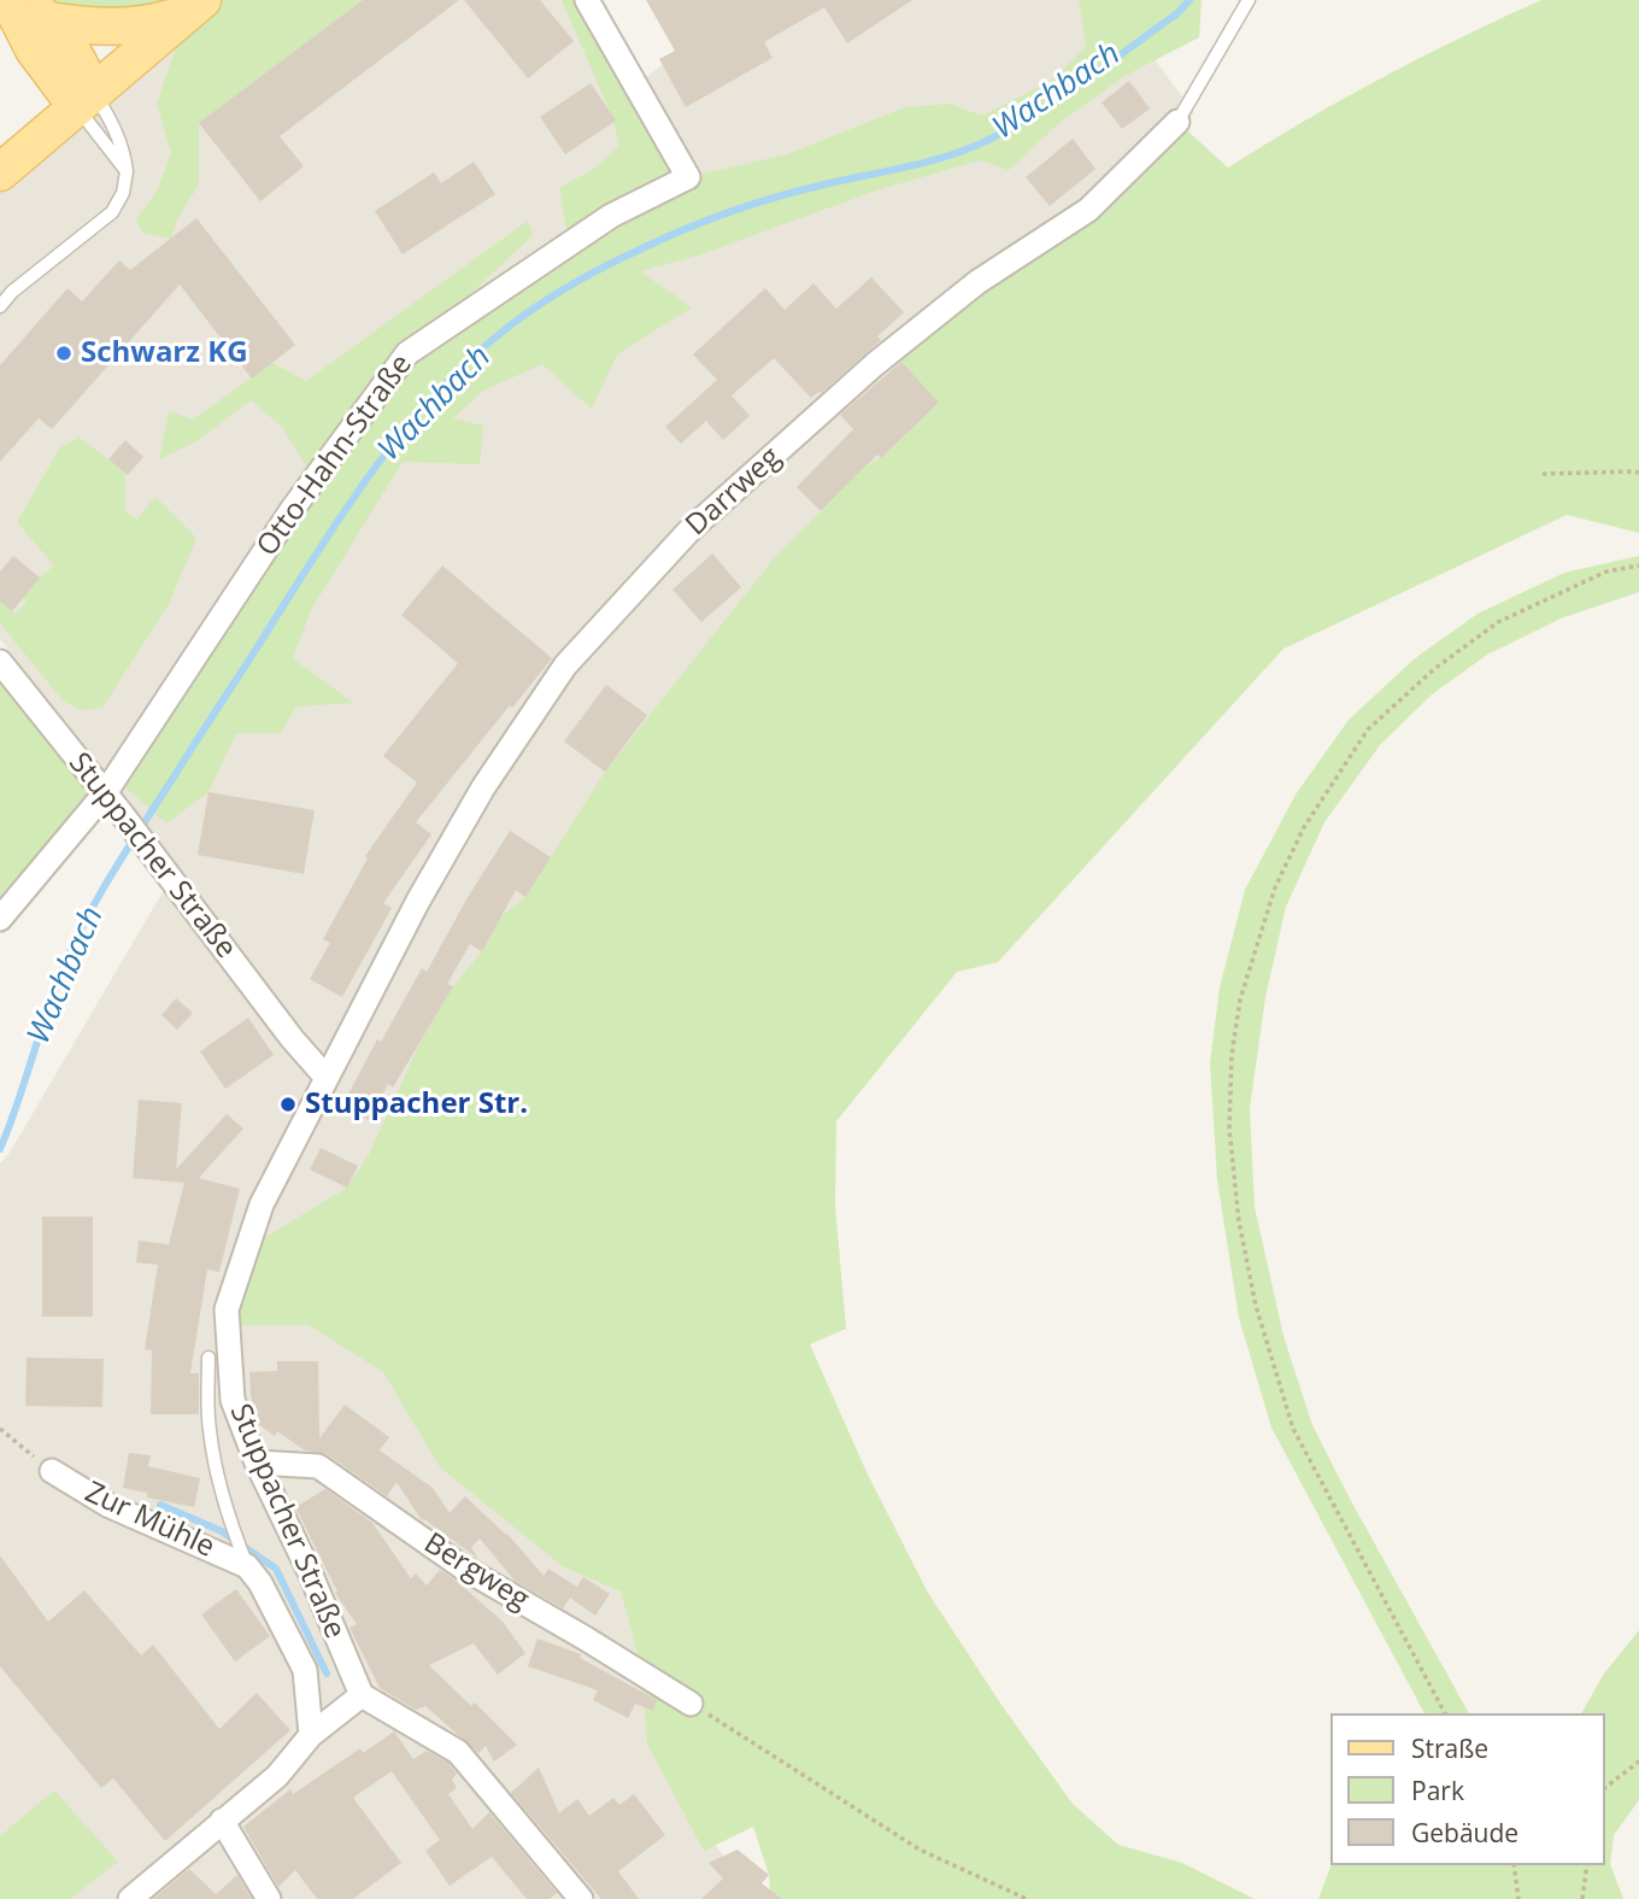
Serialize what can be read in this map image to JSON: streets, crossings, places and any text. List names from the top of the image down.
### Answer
{
  "streets": {
    "street": [
      "Otto-Hahn-Straße",
      "Darrweg",
      "Stuppacher Straße",
      "Zur Mühle",
      "Bergweg"
    ]
  },
  "crossings": [
    ["Otto-Hahn-Straße", "Stuppacher Straße"],
    ["Darrweg", "Stuppacher Straße"],
    ["Stuppacher Straße", "Bergweg"]
  ],
  "water": ["Wachbach"],
  "places": ["Schwarz KG", "Stuppacher Str."],
  "legend": ["Straße", "Park", "Gebäude"]
}
